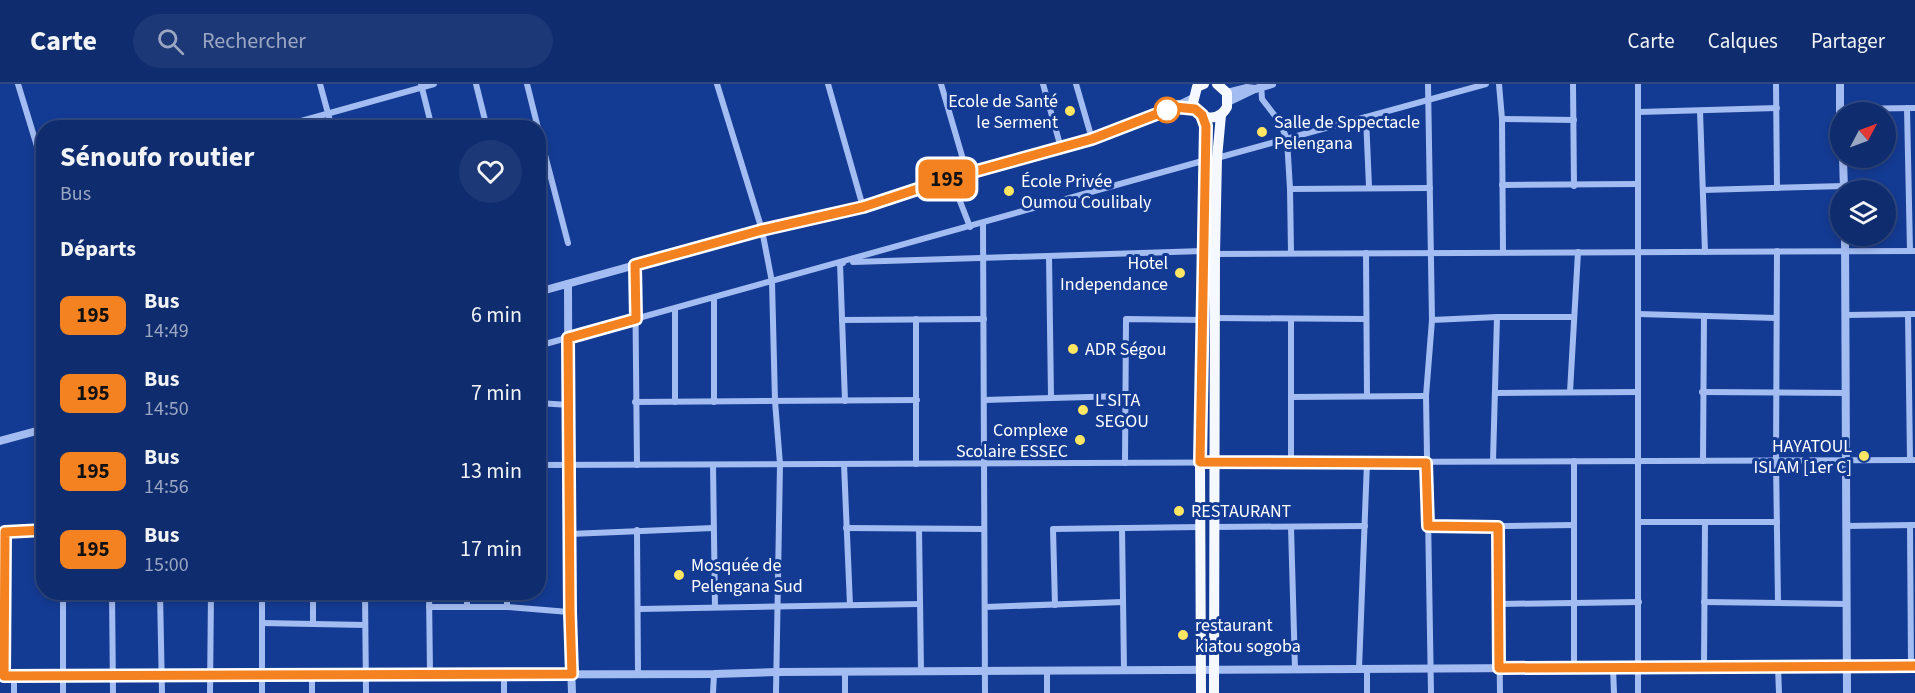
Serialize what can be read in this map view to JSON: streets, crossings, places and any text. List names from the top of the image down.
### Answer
{
  "places": [
    "Ecole de Santé le Serment",
    "Salle de Sppectacle Pelengana",
    "École Privée Oumou Coulibaly",
    "Hotel Independance",
    "ADR Ségou",
    "L SITA SEGOU",
    "Complexe Scolaire ESSEC",
    "HAYATOUL ISLAM [1er C]",
    "RESTAURANT",
    "Mosquée de Pelengana Sud",
    "restaurant kiatou sogoba"
  ],
  "lines": ["bus line 195"],
  "north": "top right",
  "page": {
    "header": "Carte",
    "search": "Rechercher",
    "nav": ["Carte", "Calques", "Partager"],
    "on_map": "195",
    "heading": [
      ["Sénoufo routier", "Bus"],
      "Départs"
    ],
    "list": [
      {
        "mark": "195",
        "name": "Bus",
        "note": "14:49",
        "value": "6 min"
      },
      {
        "mark": "195",
        "name": "Bus",
        "note": "14:50",
        "value": "7 min"
      },
      {
        "mark": "195",
        "name": "Bus",
        "note": "14:56",
        "value": "13 min"
      },
      {
        "mark": "195",
        "name": "Bus",
        "note": "15:00",
        "value": "17 min"
      }
    ]
  }
}
